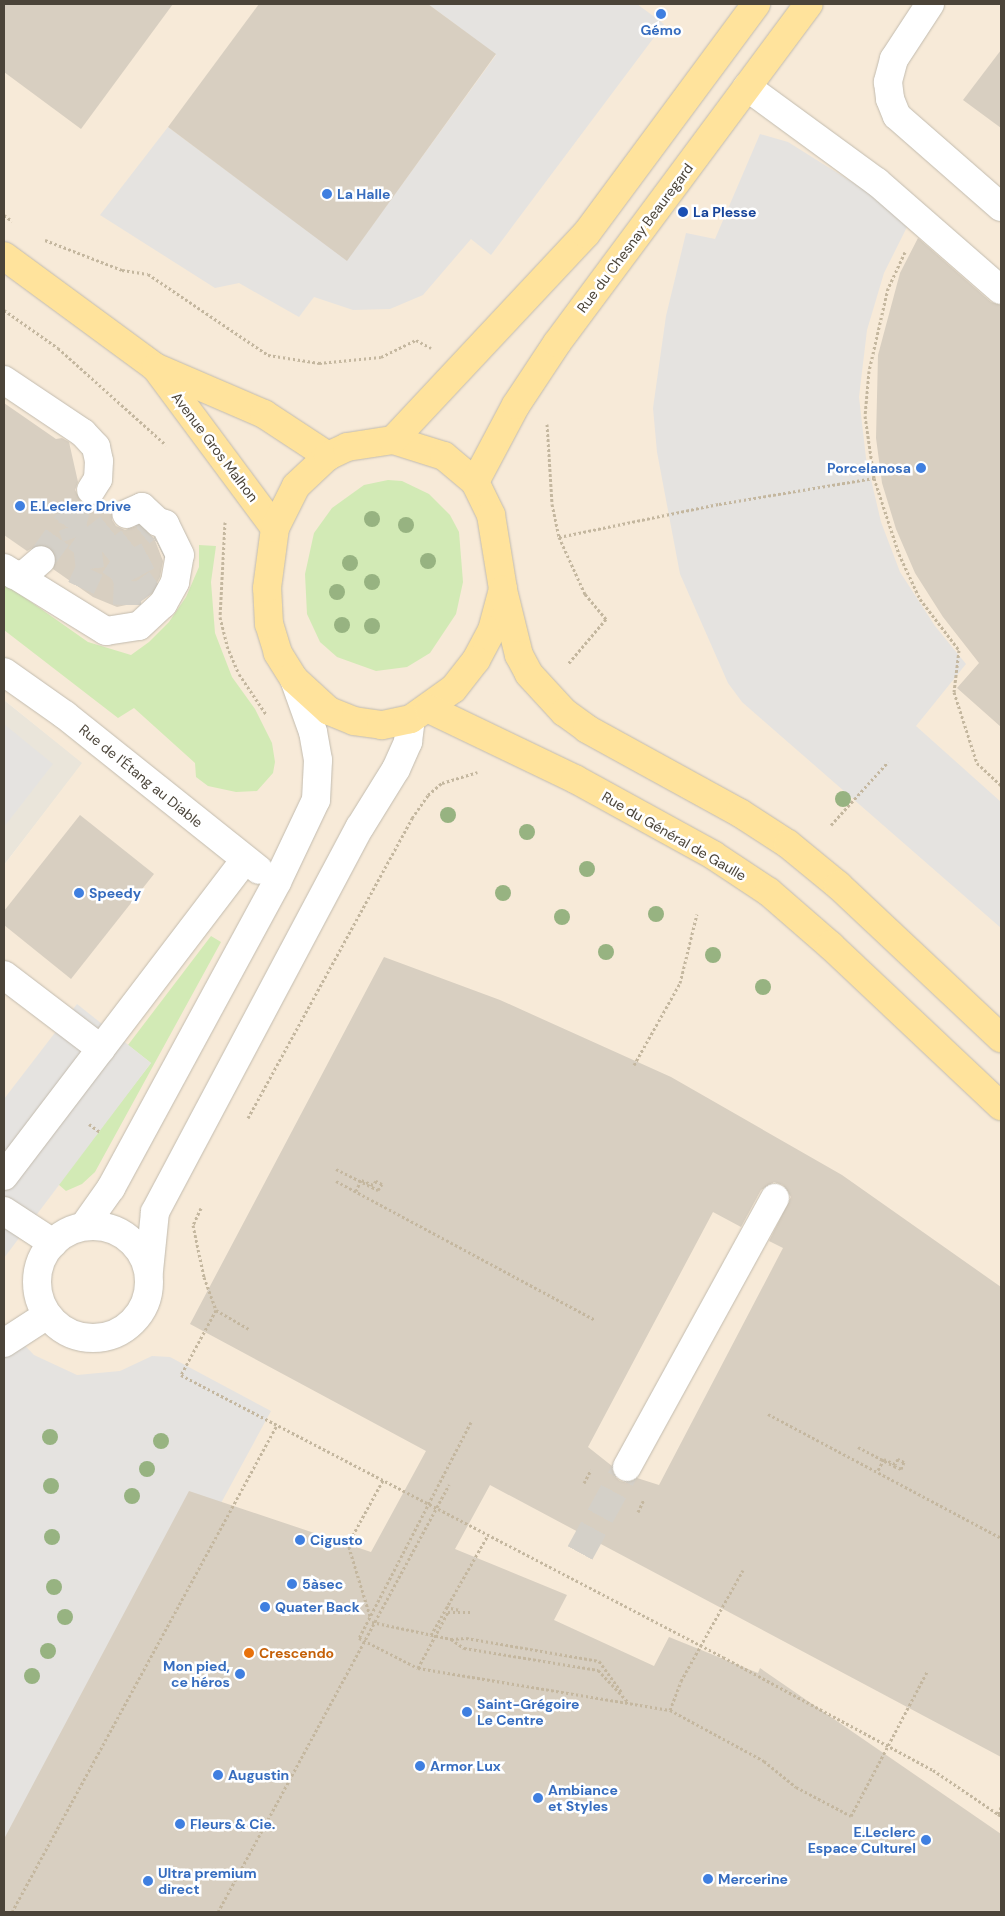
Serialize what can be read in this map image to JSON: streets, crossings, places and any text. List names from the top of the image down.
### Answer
{
  "streets": {
    "main road": ["Rue du Chesnay Beauregard", "Avenue Gros Malhon", "Rue du Général de Gaulle"],
    "street": ["Rue de l'Étang au Diable"]
  },
  "places": [
    "Gémo",
    "La Halle",
    "La Plesse",
    "Porcelanosa",
    "E.Leclerc Drive",
    "Speedy",
    "Cigusto",
    "5àsec",
    "Quater Back",
    "Crescendo",
    "Mon pied, ce héros",
    "Saint-Grégoire Le Centre",
    "Armor Lux",
    "Augustin",
    "Ambiance et Styles",
    "Fleurs & Cie.",
    "E.Leclerc Espace Culturel",
    "Mercerine",
    "Ultra premium direct"
  ]
}
